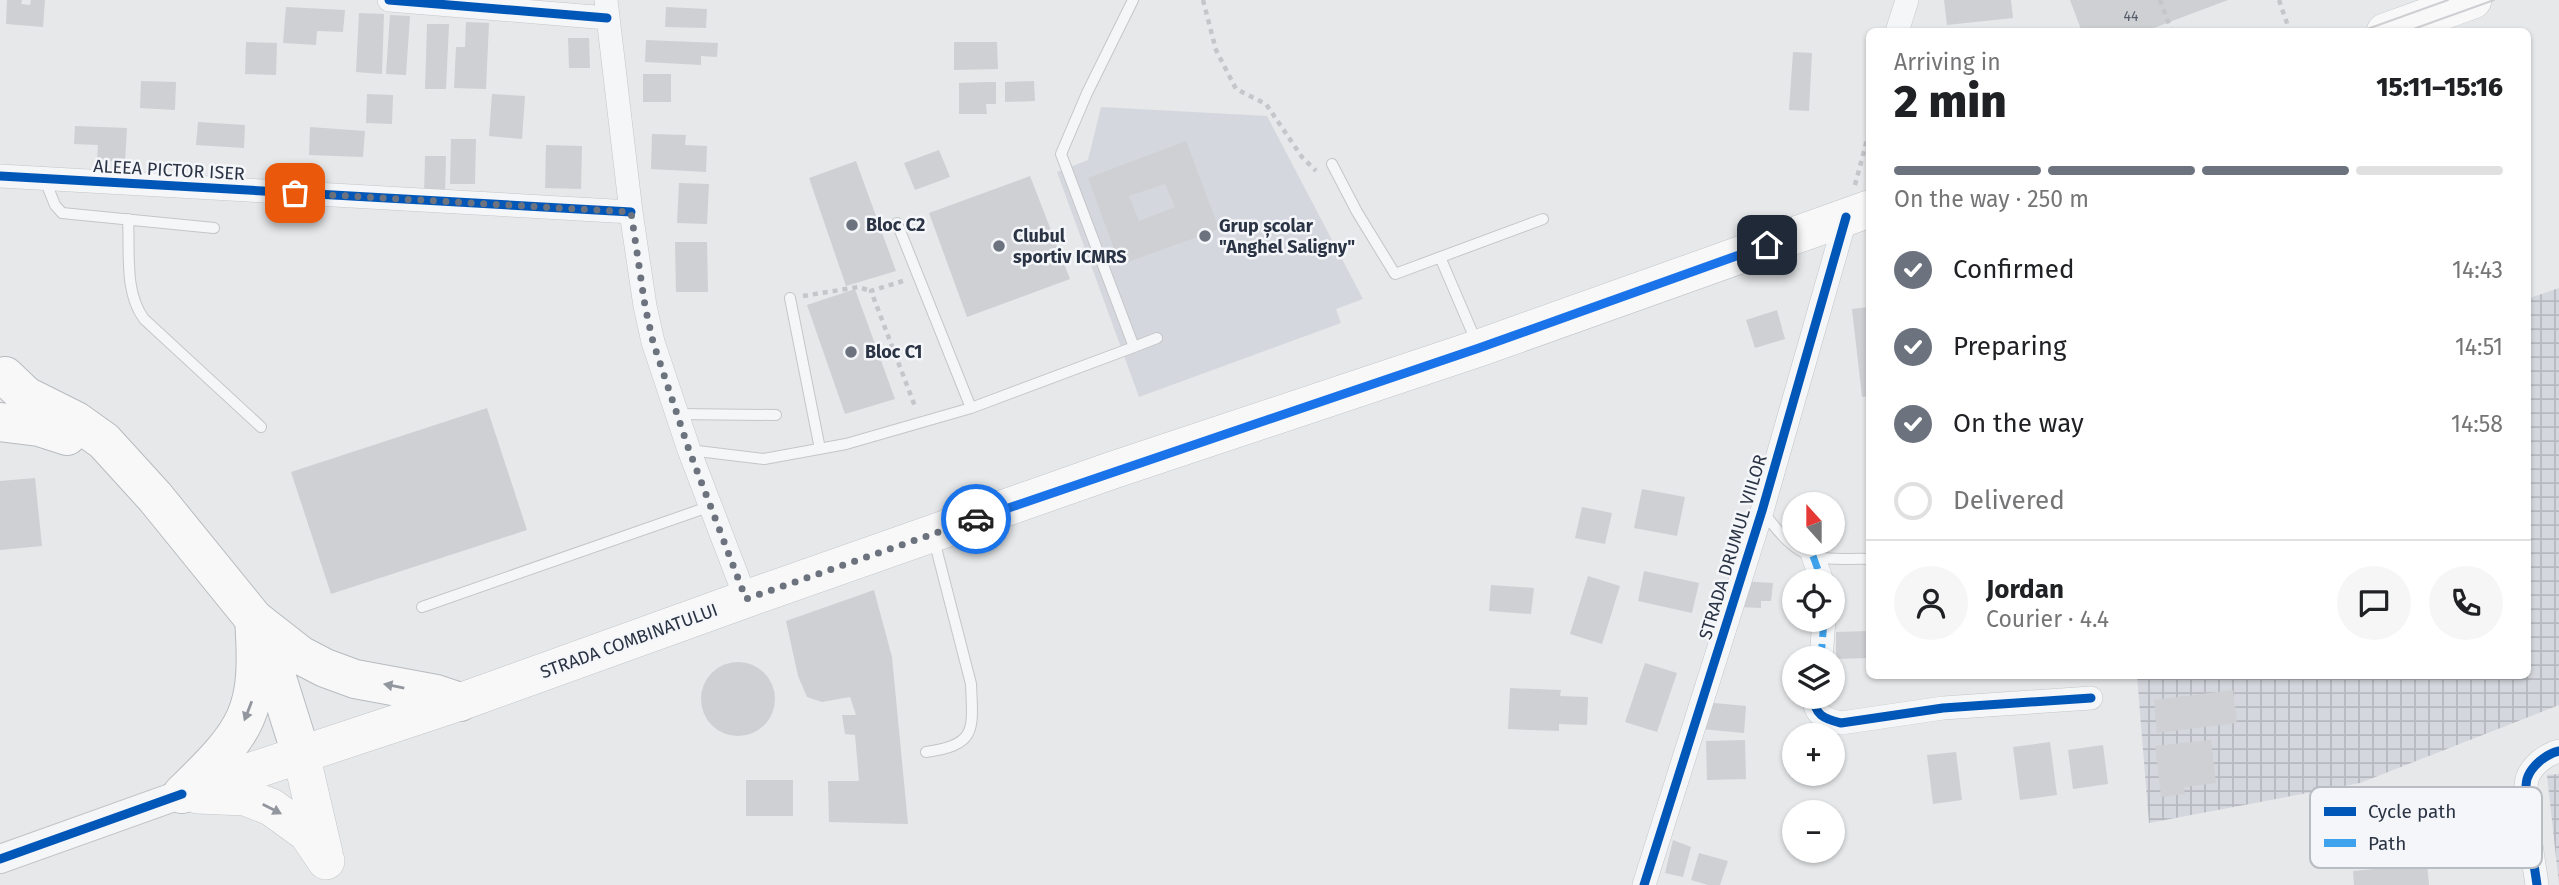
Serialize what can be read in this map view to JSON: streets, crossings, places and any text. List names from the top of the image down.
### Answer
{
  "streets": {
    "main road": ["STRADA COMBINATULUI"],
    "street": ["ALEEA PICTOR ISER", "STRADA DRUMUL VIILOR"]
  },
  "crossings": [
    ["STRADA DRUMUL VIILOR", "STRADA COMBINATULUI"]
  ],
  "places": [
    "Bloc C2",
    "Grup școlar \"Anghel Saligny\"",
    "Clubul sportiv ICMRS",
    "Bloc C1"
  ],
  "house_numbers": ["44"],
  "legend": ["Cycle path", "Path"],
  "north": "top",
  "page": {
    "heading": ["2 min", "Arriving in", "15:11–15:16"],
    "panel": ["Jordan", "Courier · 4.4"],
    "bar": "On the way · 250 m",
    "list": [
      ["Confirmed", "14:43"],
      ["Preparing", "14:51"],
      ["On the way", "14:58"],
      "Delivered"
    ],
    "map_buttons": ["+", "−"]
  }
}
